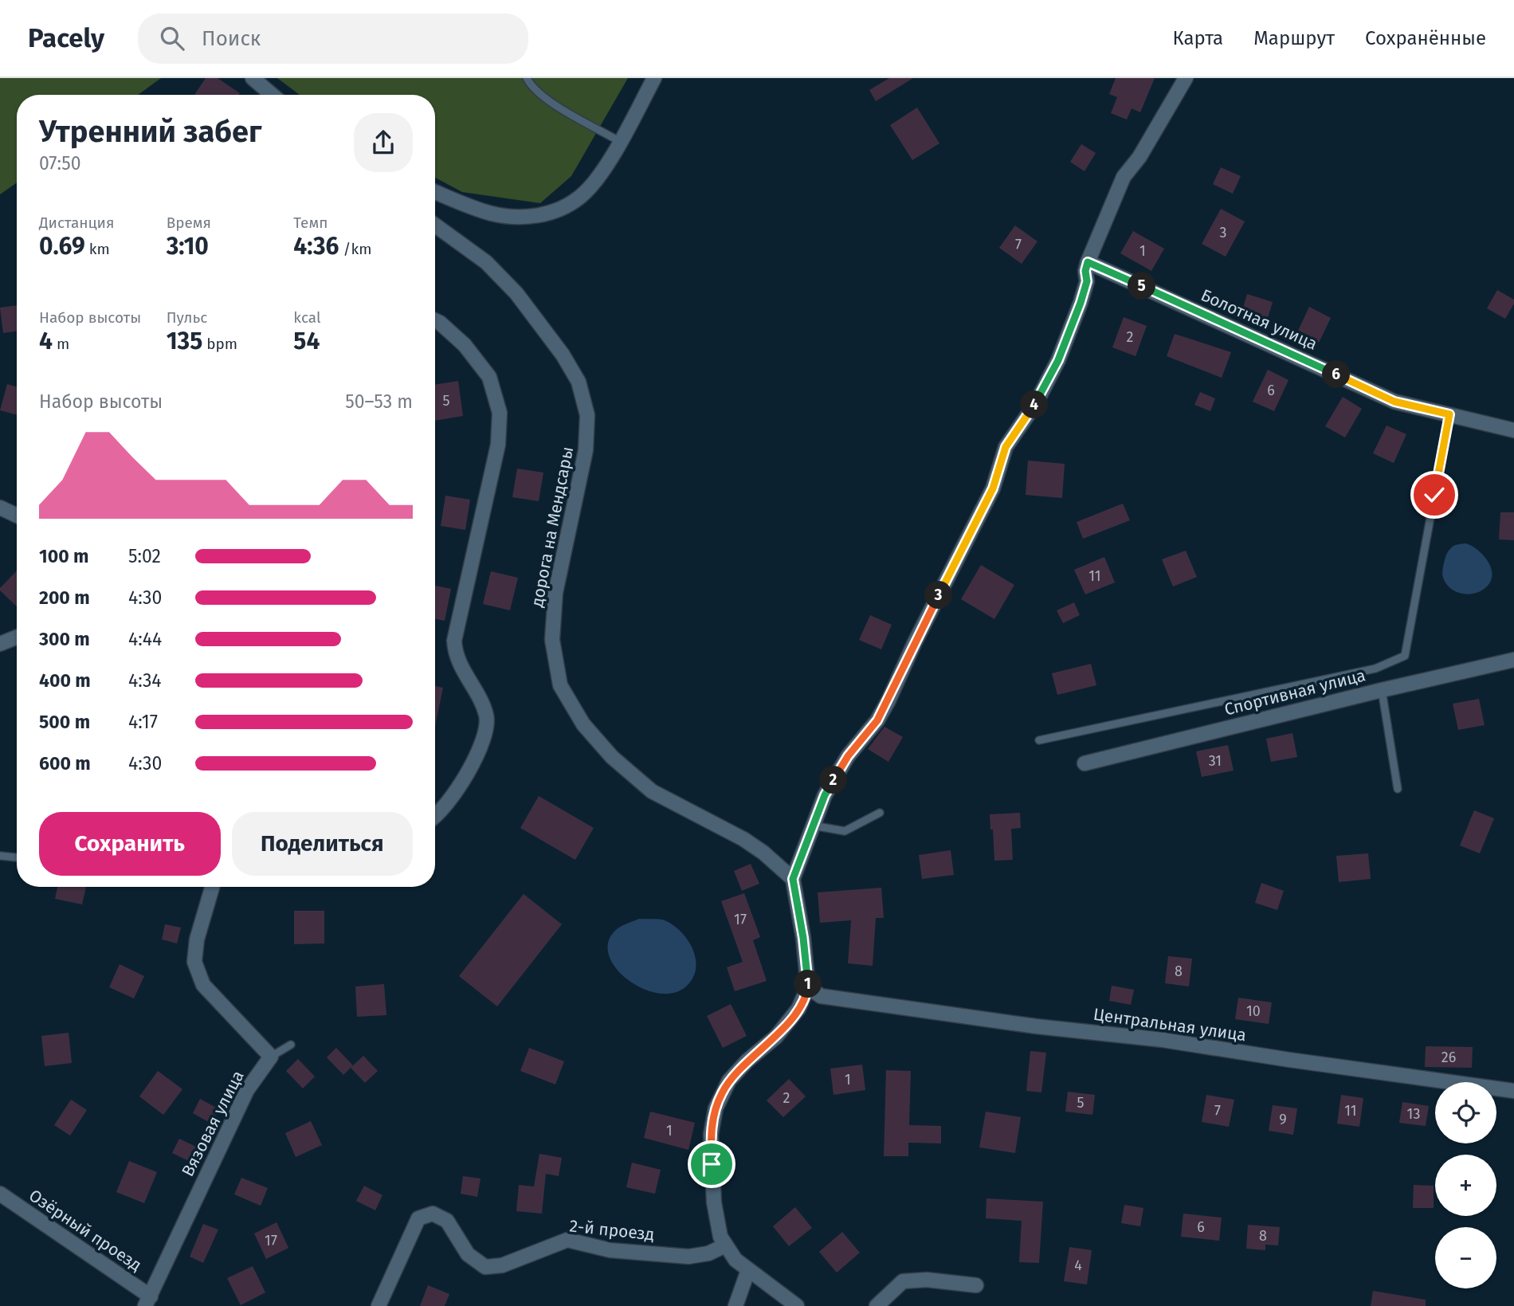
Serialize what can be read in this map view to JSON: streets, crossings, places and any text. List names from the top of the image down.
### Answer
{
  "streets": {
    "street": [
      "Болотная улица",
      "дорога на Мендсары",
      "Спортивная улица",
      "Центральная улица",
      "Вязовая улица",
      "Озёрный проезд",
      "2-й проезд"
    ]
  },
  "crossings": [
    ["Вязовая улица", "Озёрный проезд"]
  ],
  "house_numbers": [
    "3",
    "7",
    "1",
    "2",
    "6",
    "5",
    "11",
    "31",
    "17",
    "8",
    "10",
    "26",
    "1",
    "2",
    "5",
    "7",
    "11",
    "13",
    "9",
    "1",
    "6",
    "8",
    "17",
    "4"
  ],
  "page": {
    "header": "Pacely",
    "search": "Поиск",
    "nav": ["Карта", "Маршрут", "Сохранённые"],
    "heading": ["Утренний забег", "07:50"],
    "stats": [
      ["Дистанция", "0.69 km"],
      ["Время", "3:10"],
      ["Темп", "4:36 /km"],
      ["Набор высоты", "4 m"],
      ["Пульс", "135 bpm"],
      ["kcal", "54"]
    ],
    "pins": [
      "5",
      "6",
      "4",
      "3",
      "2",
      "1"
    ],
    "chart": ["Набор высоты", "50–53 m"],
    "list": [
      {
        "name": "100 m",
        "note": "5:02"
      },
      {
        "name": "200 m",
        "note": "4:30"
      },
      {
        "name": "300 m",
        "note": "4:44"
      },
      {
        "name": "400 m",
        "note": "4:34"
      },
      {
        "name": "500 m",
        "note": "4:17"
      },
      {
        "name": "600 m",
        "note": "4:30"
      }
    ],
    "buttons": ["Сохранить", "Поделиться"],
    "map_buttons": ["+", "−"]
  }
}
